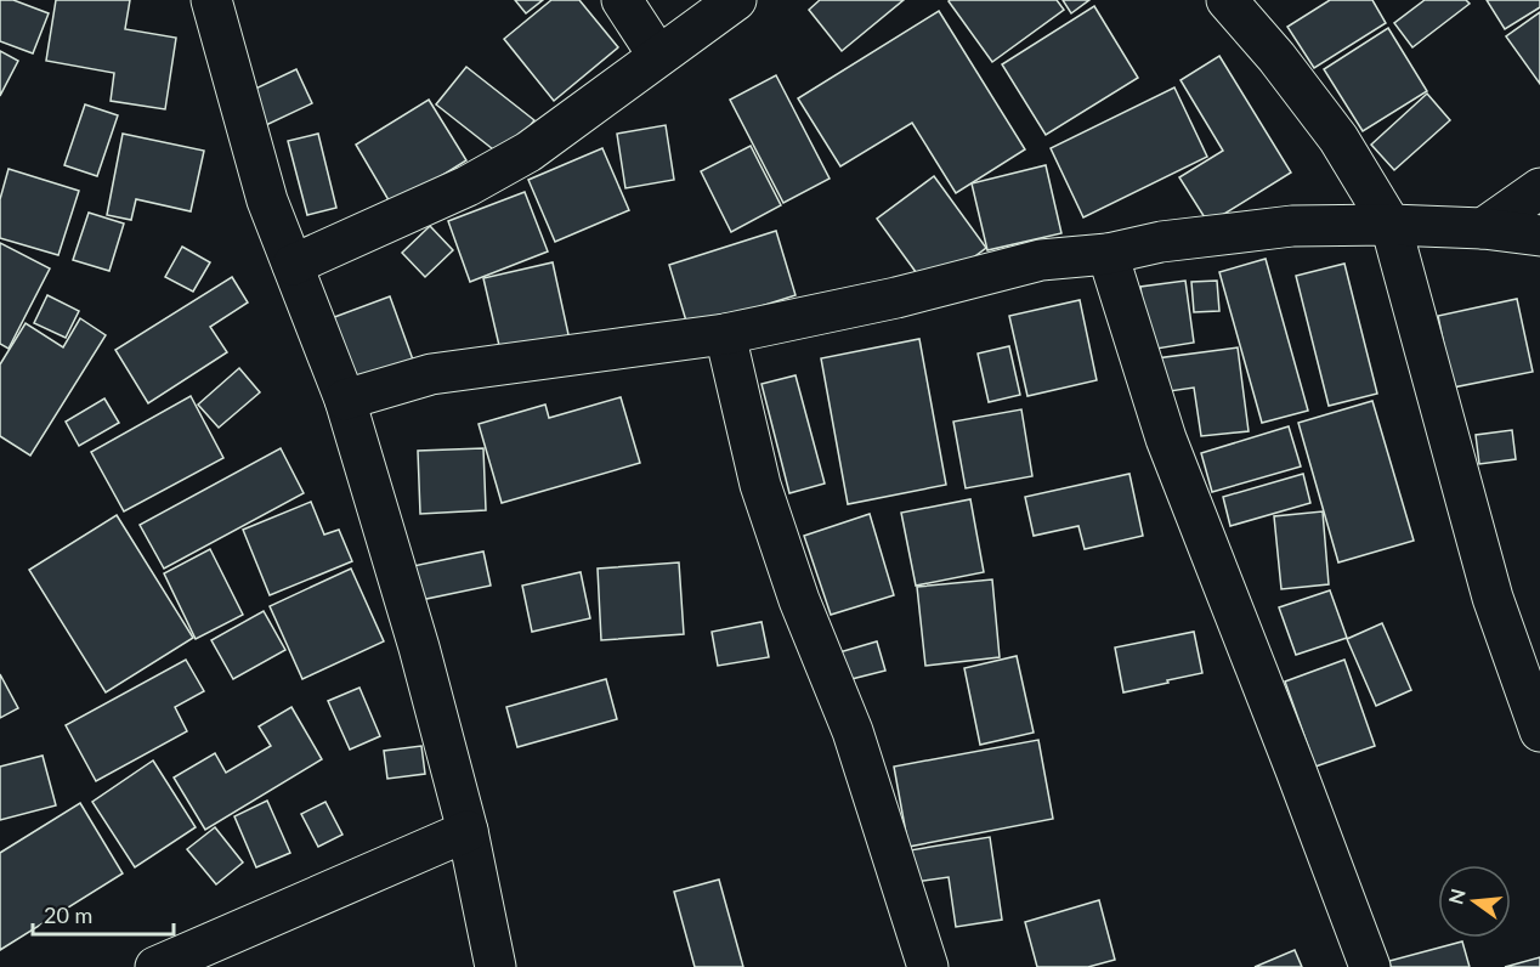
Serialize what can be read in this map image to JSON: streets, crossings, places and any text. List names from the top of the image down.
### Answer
{
  "scale_bar": "20 m",
  "north": "left"
}
